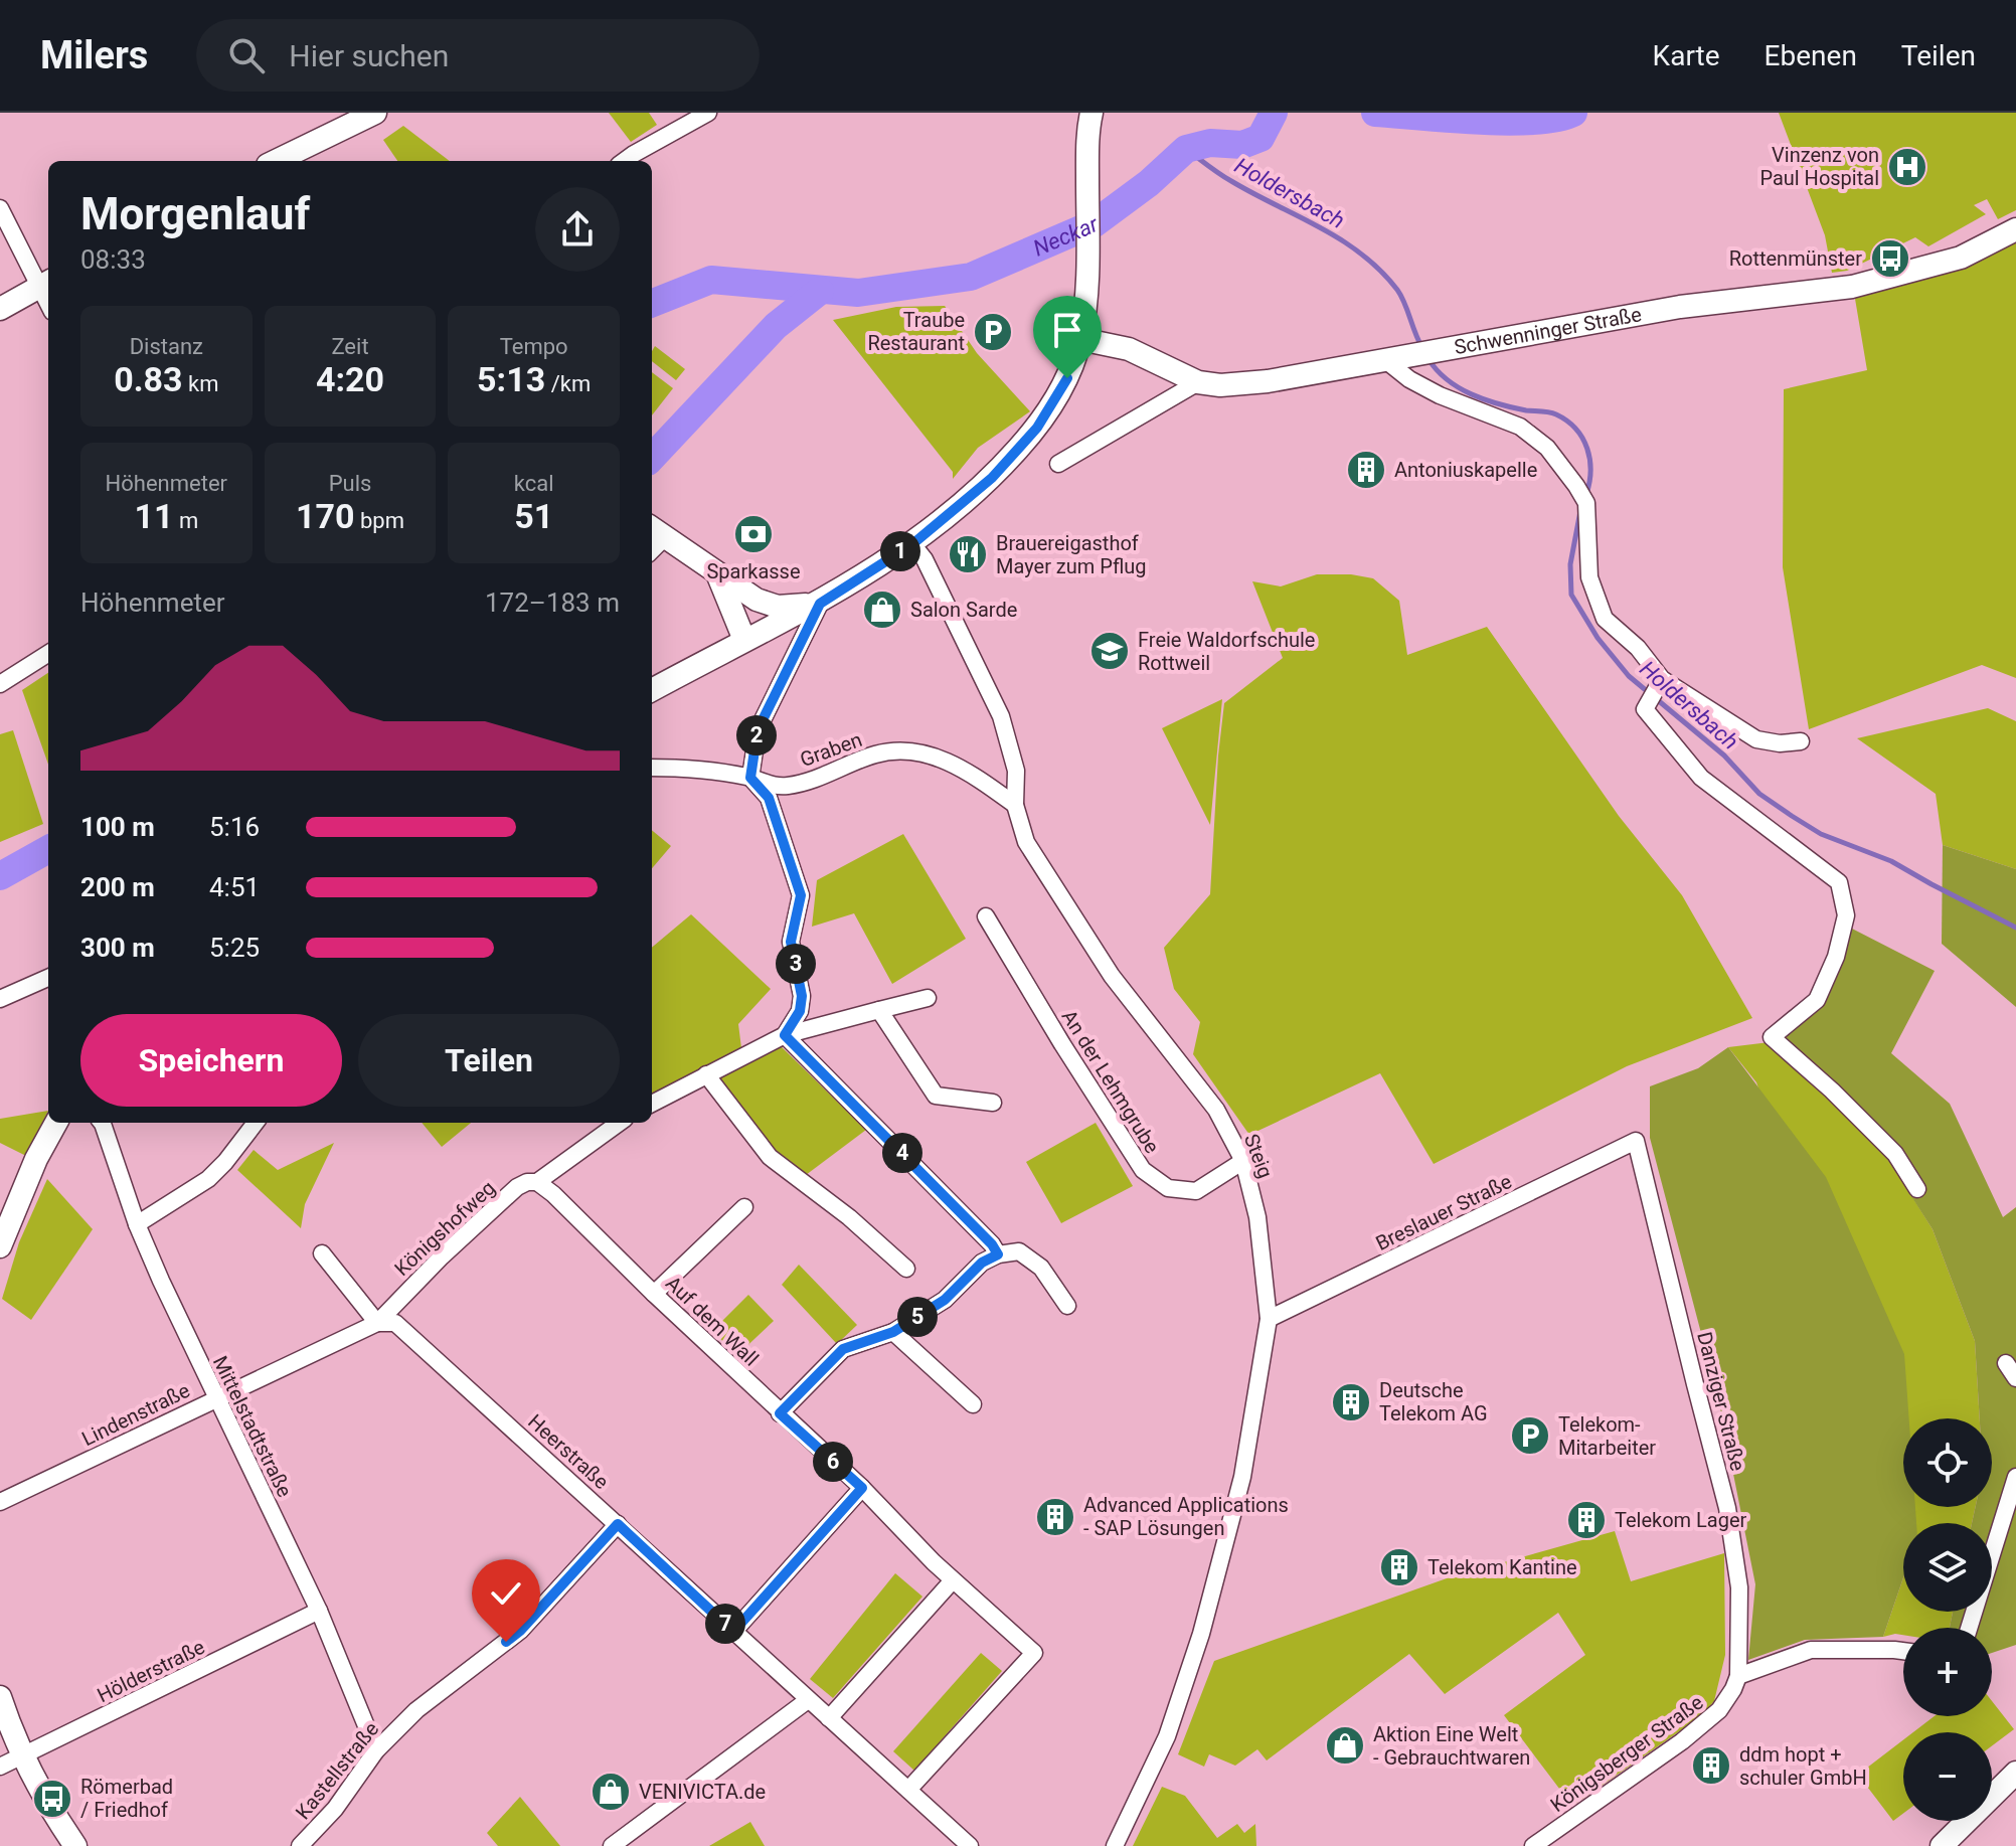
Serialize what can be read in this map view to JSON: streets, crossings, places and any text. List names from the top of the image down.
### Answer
{
  "streets": {
    "street": [
      "Schwenninger Straße",
      "Graben",
      "An der Lehmgrube",
      "Steig",
      "Breslauer Straße",
      "Königshofweg",
      "Auf dem Wall",
      "Danziger Straße",
      "Lindenstraße",
      "Mittelstadtstraße",
      "Heerstraße",
      "Hölderstraße",
      "Königsberger Straße",
      "Kastellstraße"
    ]
  },
  "crossings": [
    ["Graben", "Steig"],
    ["An der Lehmgrube", "Steig"],
    ["Steig", "Breslauer Straße"],
    ["Breslauer Straße", "Danziger Straße"],
    ["Königshofweg", "Auf dem Wall"],
    ["Königshofweg", "Lindenstraße"],
    ["Königshofweg", "Heerstraße"],
    ["Auf dem Wall", "Heerstraße"],
    ["Danziger Straße", "Königsberger Straße"],
    ["Lindenstraße", "Mittelstadtstraße"],
    ["Lindenstraße", "Heerstraße"],
    ["Mittelstadtstraße", "Hölderstraße"],
    ["Mittelstadtstraße", "Kastellstraße"],
    ["Heerstraße", "Kastellstraße"]
  ],
  "water": ["Holdersbach", "Neckar"],
  "places": {
    "hospital": ["Vinzenz von Paul Hospital"],
    "bus stop": ["Rottenmünster", "Römerbad / Friedhof"],
    "parking": ["Traube Restaurant", "Telekom- Mitarbeiter"],
    "building": [
      "Antoniuskapelle",
      "Deutsche Telekom AG",
      "Advanced Applications - SAP Lösungen",
      "Telekom Lager",
      "Telekom Kantine",
      "ddm hopt + schuler GmbH"
    ],
    "bank": ["Sparkasse"],
    "restaurant": ["Brauereigasthof Mayer zum Pflug"],
    "shop": ["Salon Sarde", "Aktion Eine Welt - Gebrauchtwaren", "VENIVICTA.de"],
    "school or university": ["Freie Waldorfschule Rottweil"]
  },
  "page": {
    "header": "Milers",
    "search": "Hier suchen",
    "nav": ["Karte", "Ebenen", "Teilen"],
    "heading": ["Morgenlauf", "08:33"],
    "stats": [
      ["Distanz", "0.83 km"],
      ["Zeit", "4:20"],
      ["Tempo", "5:13 /km"],
      ["Höhenmeter", "11 m"],
      ["Puls", "170 bpm"],
      ["kcal", "51"]
    ],
    "pins": [
      "1",
      "2",
      "3",
      "4",
      "5",
      "6",
      "7"
    ],
    "chart": ["Höhenmeter", "172–183 m"],
    "list": [
      {
        "name": "100 m",
        "note": "5:16"
      },
      {
        "name": "200 m",
        "note": "4:51"
      },
      {
        "name": "300 m",
        "note": "5:25"
      }
    ],
    "buttons": ["Speichern", "Teilen"],
    "map_buttons": ["+", "−"]
  }
}
